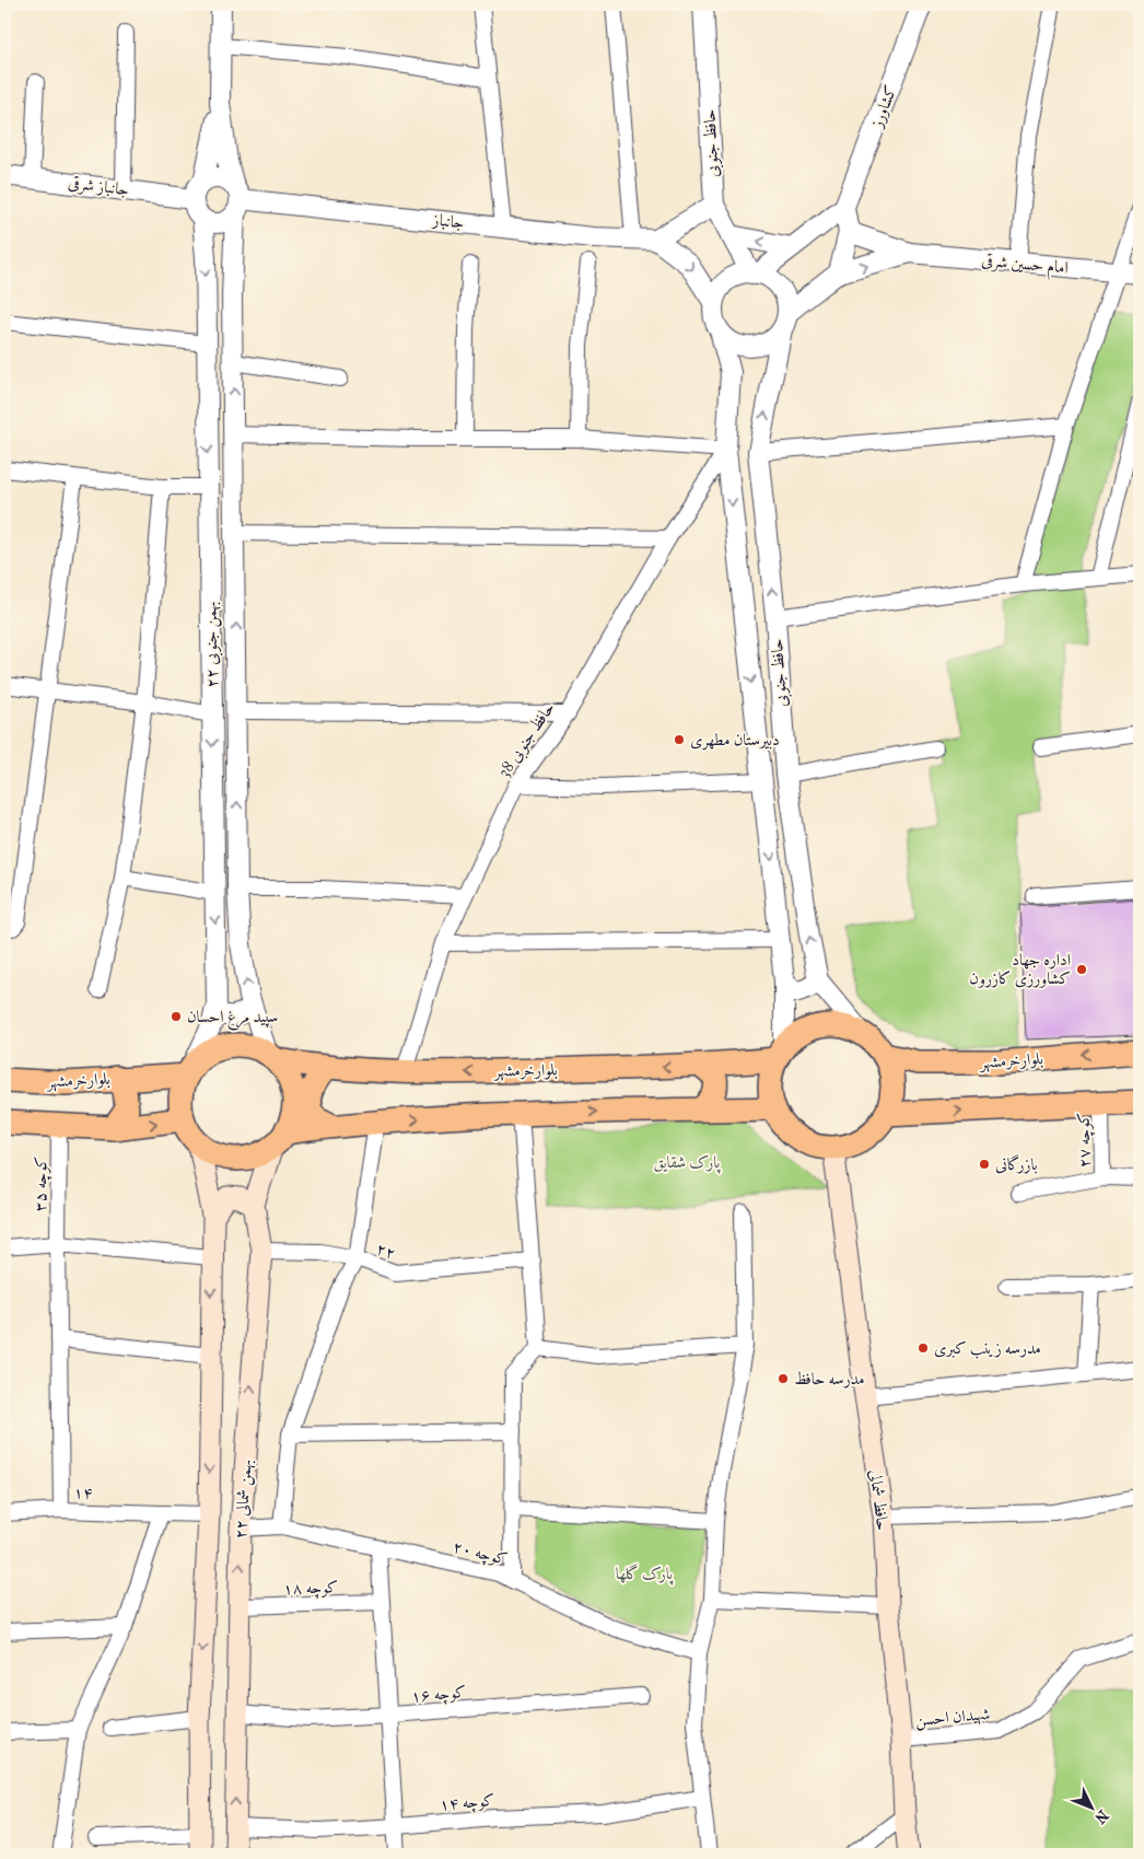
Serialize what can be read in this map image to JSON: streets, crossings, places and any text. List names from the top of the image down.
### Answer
{
  "streets": {
    "main road": ["بلوارخرمشهر", "۲۲ بهمن شمالی", "حافظ شمالی"],
    "street": [
      "کشاورز",
      "حافظ جنوبی",
      "جانباز شرقی",
      "جانباز",
      "امام حسین شرقی",
      "۲۲ بهمن جنوبی",
      "حافظ جنوبی 38",
      "کوچه ۲۷",
      "کوچه ۳۵",
      "۲۲",
      "۱۴",
      "کوچه ۲۰",
      "کوچه ۱۸",
      "کوچه ۱۶",
      "شهیدان احسن",
      "کوچه ۱۴"
    ]
  },
  "crossings": [
    ["حافظ جنوبی", "حافظ جنوبی 38"],
    ["حافظ جنوبی", "بلوارخرمشهر"],
    ["حافظ جنوبی", "حافظ شمالی"],
    ["جانباز شرقی", "جانباز"],
    ["جانباز شرقی", "۲۲ بهمن جنوبی"],
    ["جانباز", "۲۲ بهمن جنوبی"],
    ["۲۲ بهمن جنوبی", "بلوارخرمشهر"],
    ["۲۲ بهمن جنوبی", "۲۲ بهمن شمالی"],
    ["حافظ جنوبی 38", "بلوارخرمشهر"],
    ["بلوارخرمشهر", "۲۲ بهمن شمالی"],
    ["بلوارخرمشهر", "حافظ شمالی"],
    ["کوچه ۳۵", "۱۴"],
    ["۲۲", "۲۲ بهمن شمالی"],
    ["۱۴", "۲۲ بهمن شمالی"],
    ["۲۲ بهمن شمالی", "کوچه ۲۰"],
    ["۲۲ بهمن شمالی", "کوچه ۱۸"],
    ["۲۲ بهمن شمالی", "کوچه ۱۶"],
    ["۲۲ بهمن شمالی", "کوچه ۱۴"],
    ["حافظ شمالی", "شهیدان احسن"]
  ],
  "parks": ["پارک شقایق", "پارک گلها"],
  "places": [
    "دبیرستان مطهری",
    "اداره جهاد کشاورزی کازرون",
    "سپید مرغ احسان",
    "بازرگانی",
    "مدرسه زینب کبری",
    "مدرسه حافظ"
  ],
  "north": "bottom right"
}
